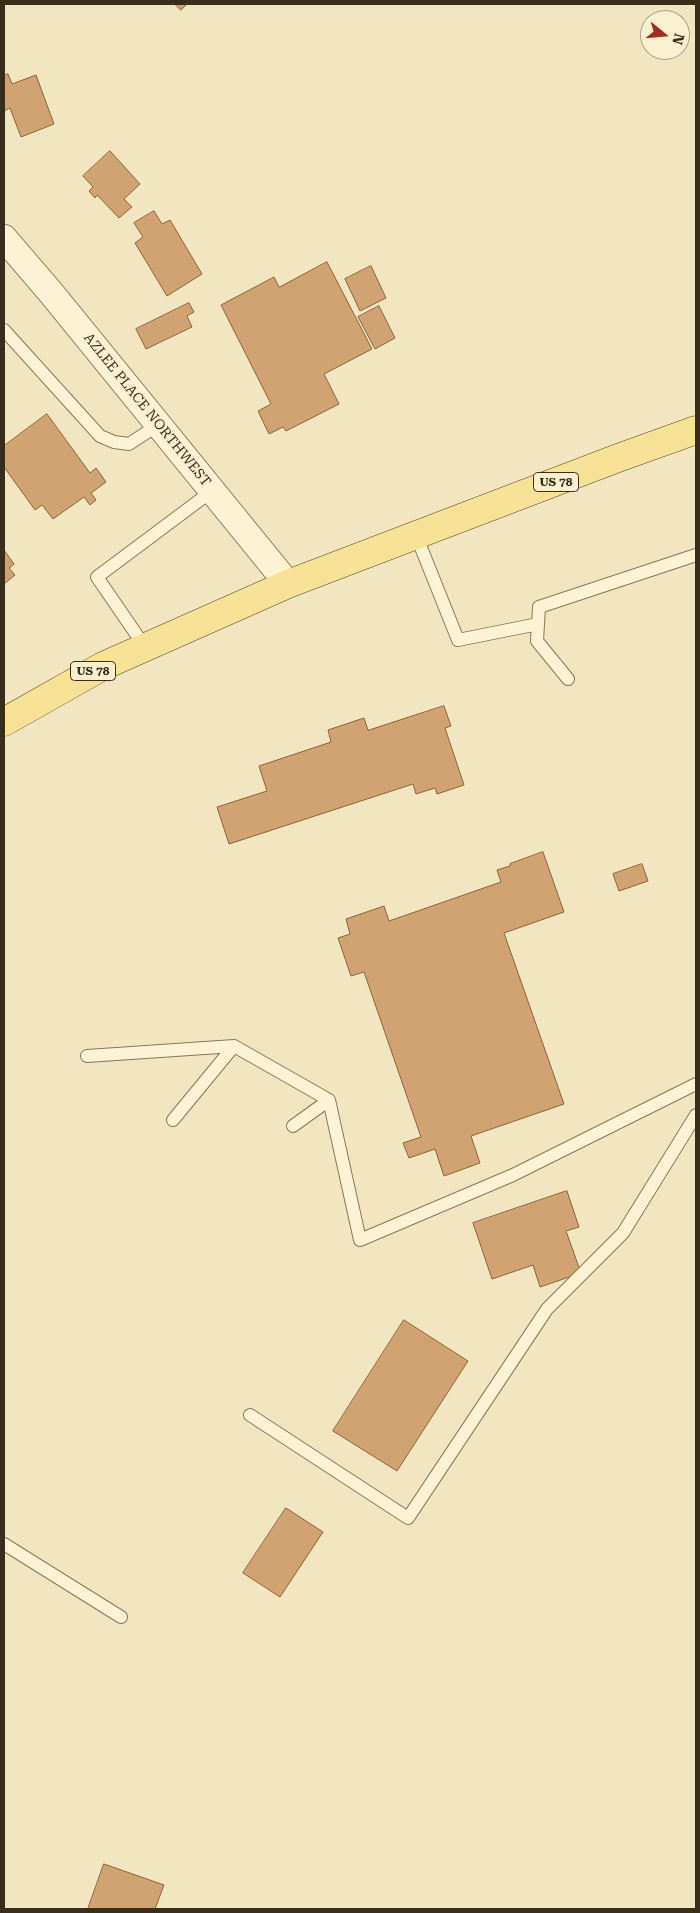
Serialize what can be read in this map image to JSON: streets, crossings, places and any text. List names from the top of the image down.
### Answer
{
  "streets": {
    "main road": ["US 78"],
    "street": ["AZLEE PLACE NORTHWEST"]
  },
  "crossings": [
    ["AZLEE PLACE NORTHWEST", "US 78"]
  ],
  "north": "right"
}
